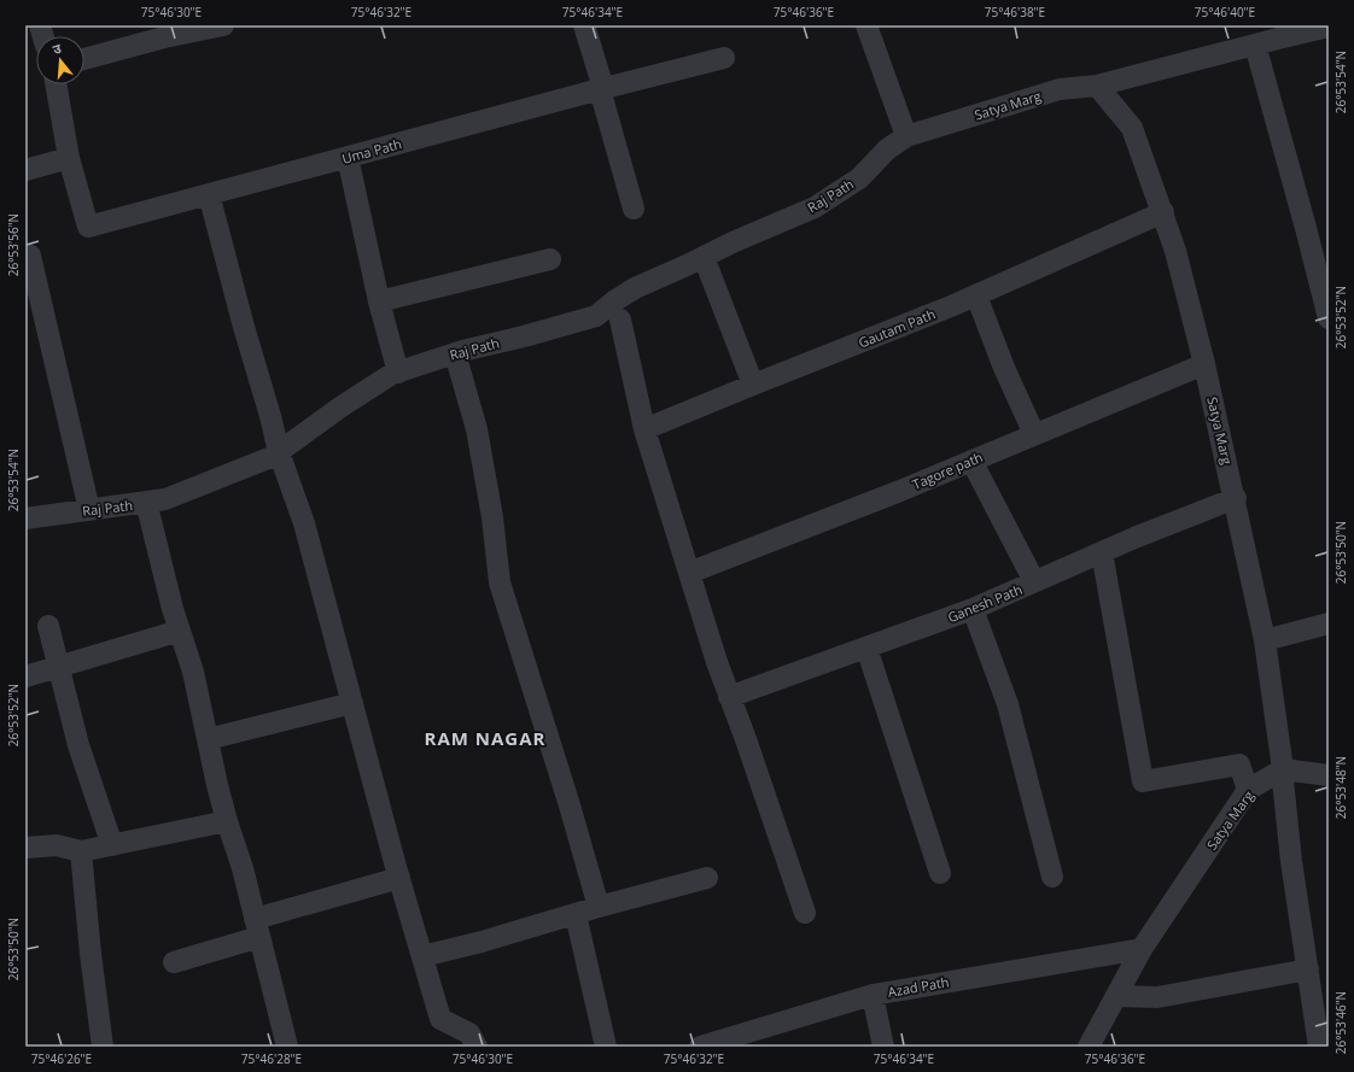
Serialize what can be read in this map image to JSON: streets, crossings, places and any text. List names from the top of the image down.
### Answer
{
  "streets": {
    "street": [
      "Satya Marg",
      "Uma Path",
      "Raj Path",
      "Gautam Path",
      "Tagore path",
      "Ganesh Path",
      "Azad Path"
    ]
  },
  "crossings": [
    ["Satya Marg", "Raj Path"],
    ["Satya Marg", "Gautam Path"],
    ["Satya Marg", "Tagore path"],
    ["Satya Marg", "Ganesh Path"],
    ["Satya Marg", "Azad Path"]
  ],
  "districts": ["RAM NAGAR"],
  "north": "top",
  "coordinates": [
    "75°46'30\"E",
    "75°46'32\"E",
    "75°46'34\"E",
    "75°46'36\"E",
    "75°46'38\"E",
    "75°46'40\"E",
    "26°53'54\"N",
    "26°53'56\"N",
    "26°53'52\"N",
    "26°53'50\"N",
    "26°53'48\"N",
    "26°53'46\"N",
    "75°46'26\"E",
    "75°46'28\"E"
  ]
}
